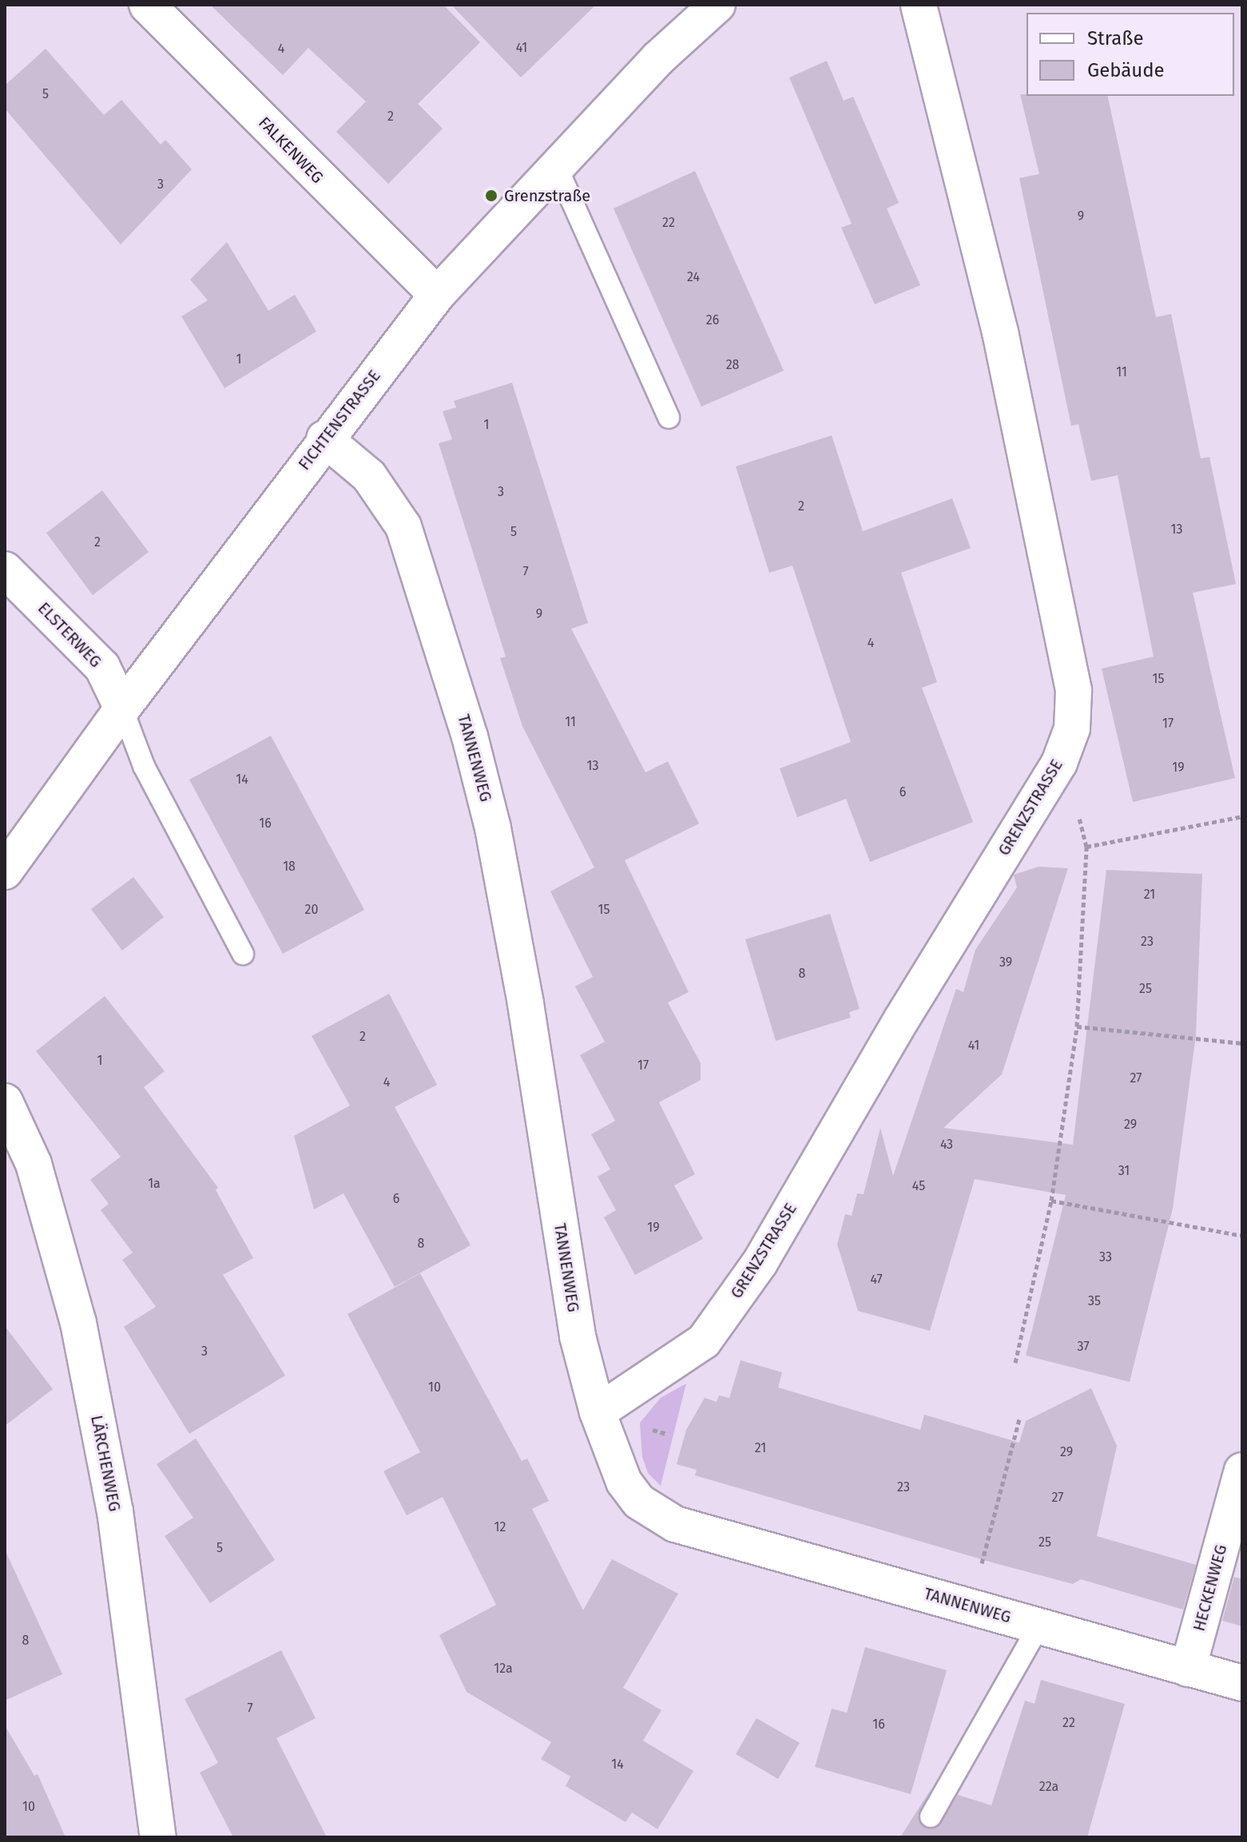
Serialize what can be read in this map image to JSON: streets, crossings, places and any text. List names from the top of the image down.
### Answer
{
  "streets": {
    "street": [
      "FALKENWEG",
      "FICHTENSTRASSE",
      "ELSTERWEG",
      "TANNENWEG",
      "GRENZSTRASSE",
      "LÄRCHENWEG",
      "HECKENWEG"
    ]
  },
  "crossings": [
    ["FALKENWEG", "FICHTENSTRASSE"],
    ["FICHTENSTRASSE", "ELSTERWEG"],
    ["FICHTENSTRASSE", "TANNENWEG"],
    ["TANNENWEG", "GRENZSTRASSE"],
    ["TANNENWEG", "HECKENWEG"]
  ],
  "places": ["Grenzstraße"],
  "house_numbers": [
    "41",
    "4",
    "5",
    "2",
    "3",
    "9",
    "22",
    "24",
    "26",
    "1",
    "28",
    "11",
    "1",
    "3",
    "2",
    "13",
    "5",
    "2",
    "7",
    "9",
    "4",
    "15",
    "11",
    "17",
    "13",
    "19",
    "14",
    "6",
    "16",
    "18",
    "21",
    "20",
    "15",
    "23",
    "39",
    "8",
    "25",
    "2",
    "41",
    "1",
    "17",
    "27",
    "4",
    "29",
    "43",
    "31",
    "1a",
    "45",
    "6",
    "19",
    "8",
    "33",
    "47",
    "35",
    "37",
    "3",
    "10",
    "21",
    "29",
    "23",
    "27",
    "12",
    "25",
    "5",
    "8",
    "12a",
    "7",
    "22",
    "16",
    "14",
    "22a",
    "10"
  ],
  "legend": ["Straße", "Gebäude"]
}
